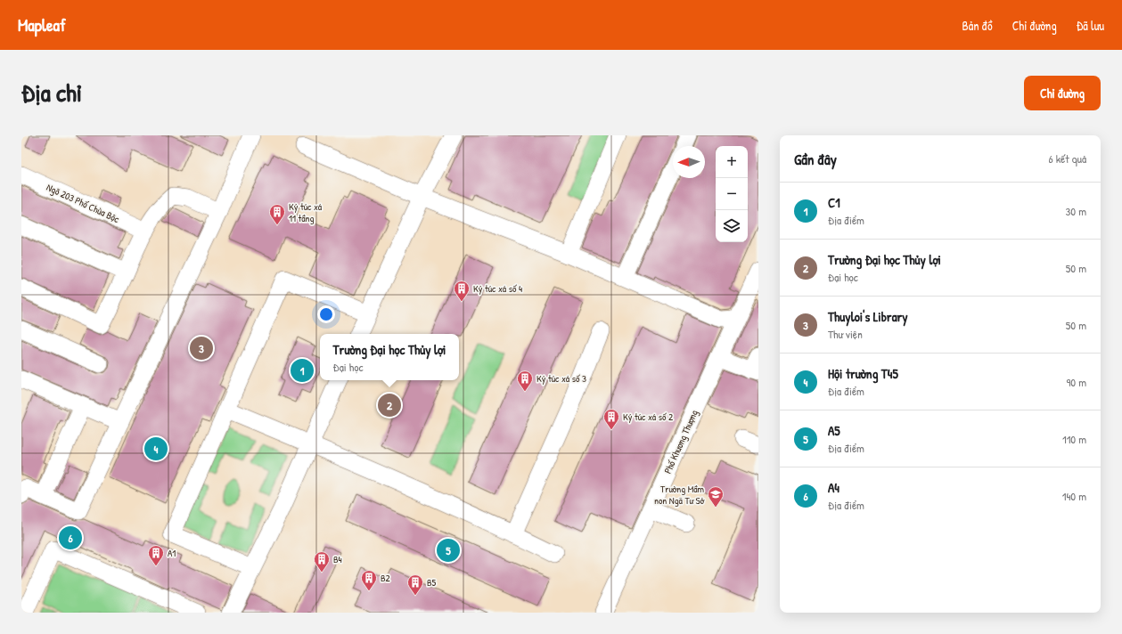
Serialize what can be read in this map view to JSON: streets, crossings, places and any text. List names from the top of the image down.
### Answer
{
  "streets": {
    "street": ["Ngõ 203 Phố Chùa Bộc", "Phố Khương Thượng"]
  },
  "places": {
    "building": [
      "Ký túc xá 11 tầng",
      "Ký túc xá số 4",
      "Ký túc xá số 3",
      "Ký túc xá số 2",
      "A1",
      "B4",
      "B2",
      "B5"
    ],
    "school or university": ["Trường Mầm non Ngã Tư Sở"]
  },
  "north": "left",
  "page": {
    "header": "Mapleaf",
    "nav": ["Bản đồ", "Chỉ đường", "Đã lưu"],
    "title": "Địa chỉ",
    "buttons": "Chỉ đường",
    "heading": ["Gần đây", "6 kết quả"],
    "map_buttons": ["+", "−"],
    "list": [
      {
        "mark": "1",
        "name": "C1",
        "note": "Địa điểm",
        "value": "30 m"
      },
      {
        "mark": "2",
        "name": "Trường Đại học Thủy lợi",
        "note": "Đại học",
        "value": "50 m"
      },
      {
        "mark": "3",
        "name": "Thuyloi's Library",
        "note": "Thư viện",
        "value": "50 m"
      },
      {
        "mark": "4",
        "name": "Hội trường T45",
        "note": "Địa điểm",
        "value": "90 m"
      },
      {
        "mark": "5",
        "name": "A5",
        "note": "Địa điểm",
        "value": "110 m"
      },
      {
        "mark": "6",
        "name": "A4",
        "note": "Địa điểm",
        "value": "140 m"
      }
    ],
    "popup": ["Trường Đại học Thủy lợi", "Đại học"],
    "pins": [
      "3",
      "1",
      "2",
      "4",
      "6",
      "5"
    ]
  }
}
